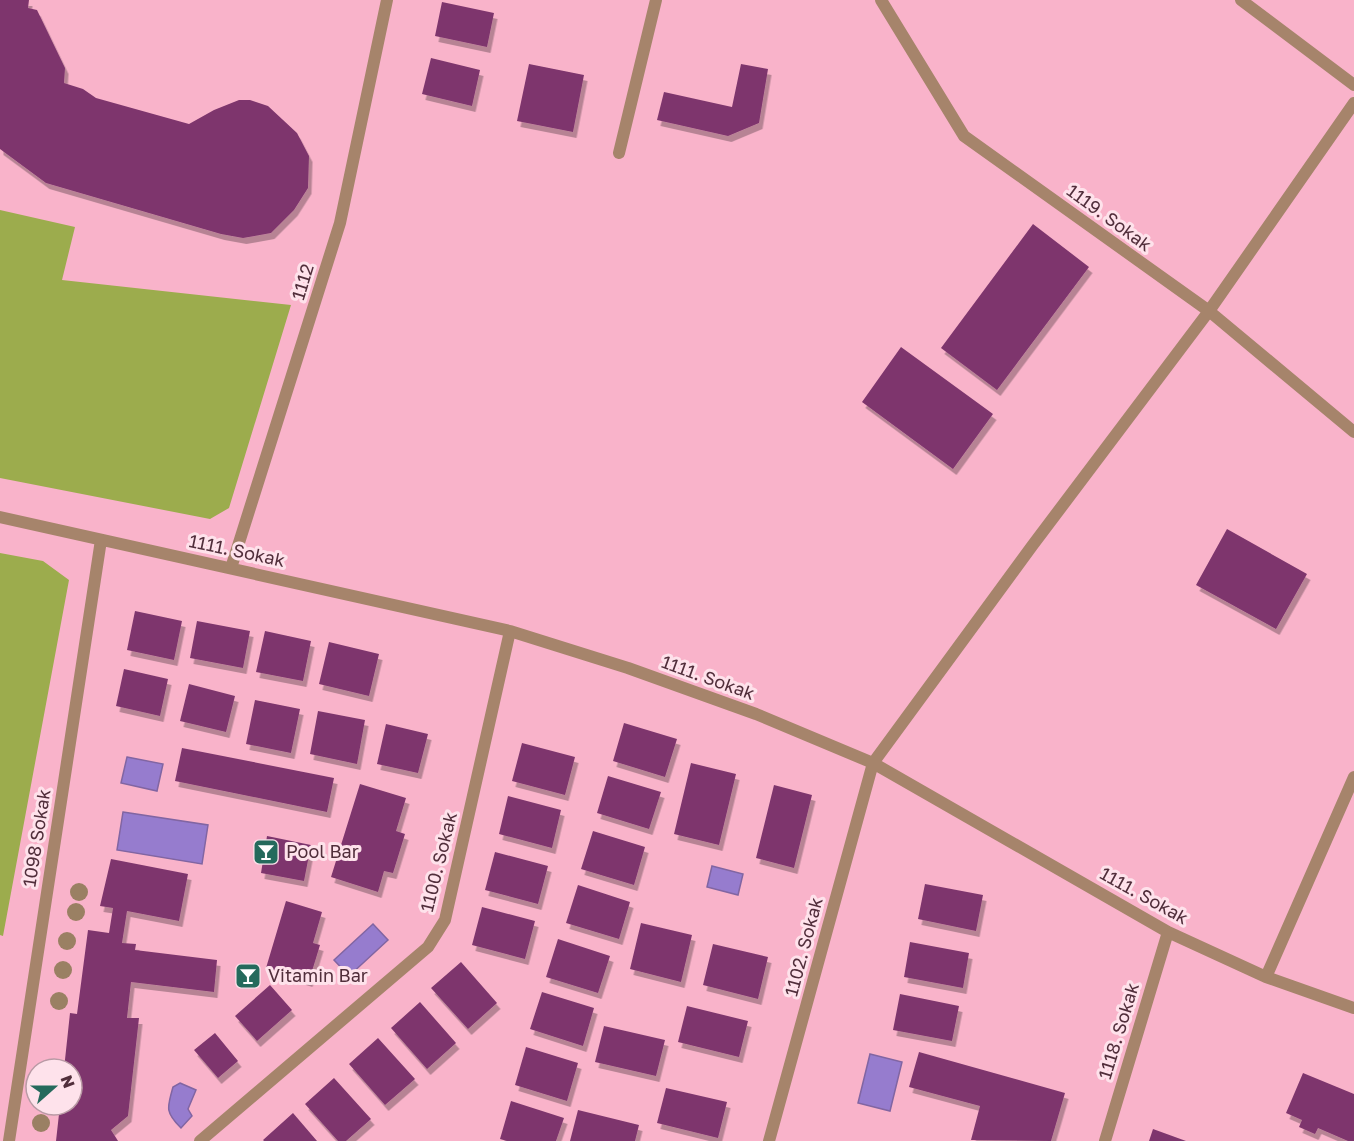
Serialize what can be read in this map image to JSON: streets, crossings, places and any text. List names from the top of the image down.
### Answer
{
  "streets": {
    "street": [
      "1119. Sokak",
      "1112",
      "1111. Sokak",
      "1098 Sokak",
      "1100. Sokak",
      "1102. Sokak",
      "1118. Sokak"
    ]
  },
  "crossings": [
    ["1112", "1111. Sokak"],
    ["1111. Sokak", "1098 Sokak"],
    ["1111. Sokak", "1100. Sokak"],
    ["1111. Sokak", "1102. Sokak"],
    ["1111. Sokak", "1118. Sokak"]
  ],
  "places": {
    "bar": ["Pool Bar", "Vitamin Bar"]
  },
  "north": "right"
}
